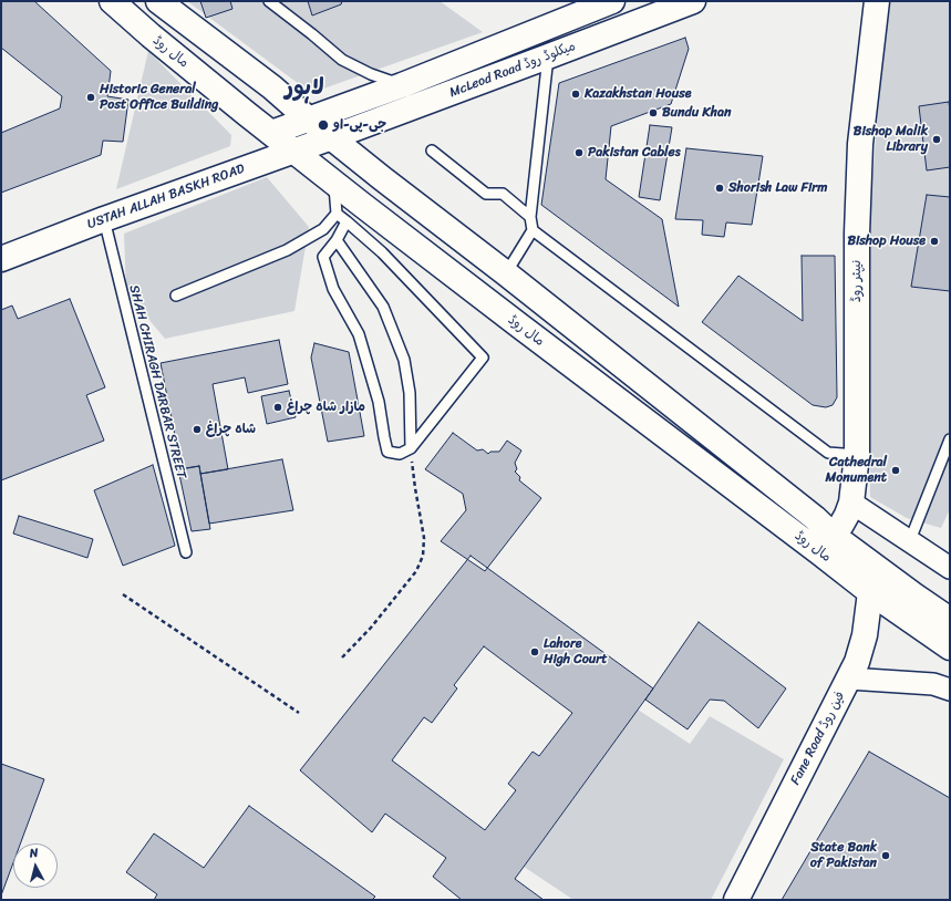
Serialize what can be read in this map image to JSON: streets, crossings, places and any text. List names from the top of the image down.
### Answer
{
  "streets": {
    "main road": [
      "مال روڈ",
      "McLeod Road میکلوڈ روڈ",
      "USTAH ALLAH BASKH ROAD",
      "نیپئر روڈ",
      "Fane Road فین روڈ"
    ],
    "lane": ["SHAH CHIRAGH DARBAR STREET"]
  },
  "crossings": [
    ["مال روڈ", "McLeod Road میکلوڈ روڈ"],
    ["مال روڈ", "USTAH ALLAH BASKH ROAD"],
    ["مال روڈ", "نیپئر روڈ"],
    ["مال روڈ", "Fane Road فین روڈ"],
    ["McLeod Road میکلوڈ روڈ", "USTAH ALLAH BASKH ROAD"],
    ["USTAH ALLAH BASKH ROAD", "SHAH CHIRAGH DARBAR STREET"]
  ],
  "districts": ["لاہور"],
  "places": [
    "Kazakhstan House",
    "Historic General Post Office Building",
    "Bundu Khan",
    "جی-پی-او",
    "Bishop Malik Library",
    "Pakistan Cables",
    "Shorish Law Firm",
    "Bishop House",
    "مازار شاہ چراغ",
    "شاہ چراغ",
    "Cathedral Monument",
    "Lahore High Court",
    "State Bank of Pakistan"
  ],
  "north": "top"
}
